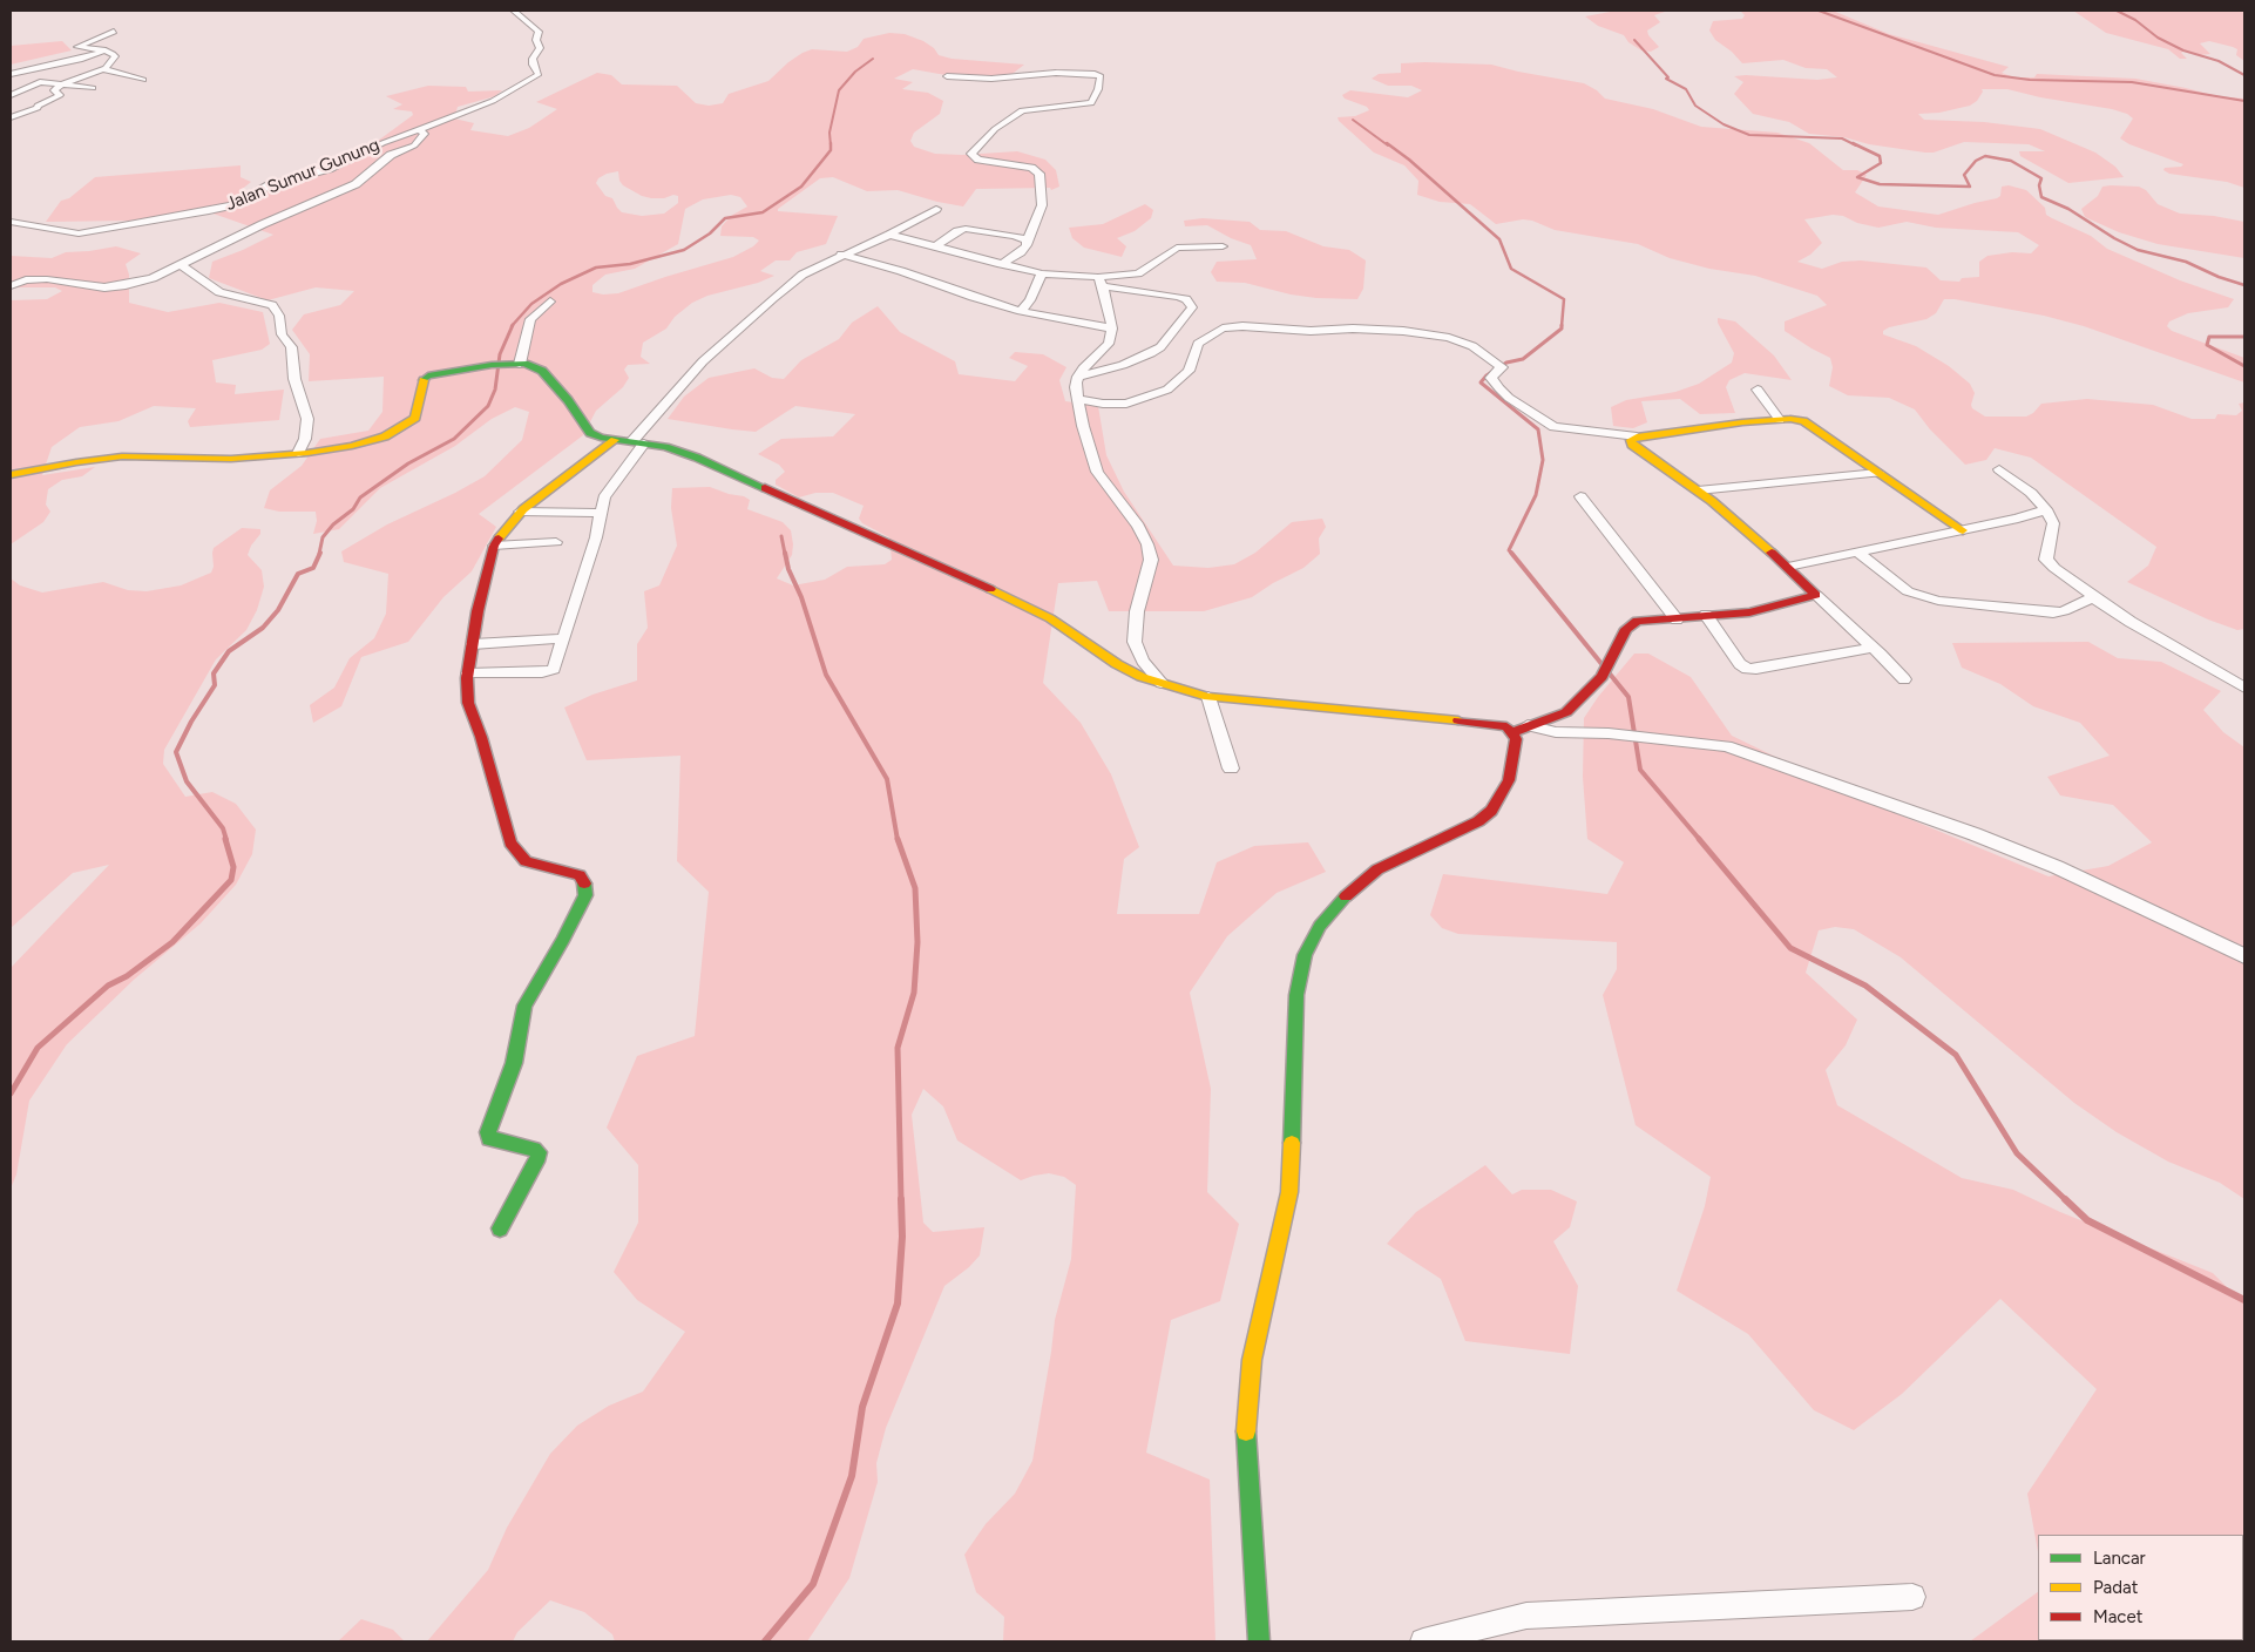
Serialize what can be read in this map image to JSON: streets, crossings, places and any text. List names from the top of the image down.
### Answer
{
  "streets": {
    "street": ["Jalan Sumur Gunung"]
  },
  "legend": ["Lancar", "Padat", "Macet"]
}
